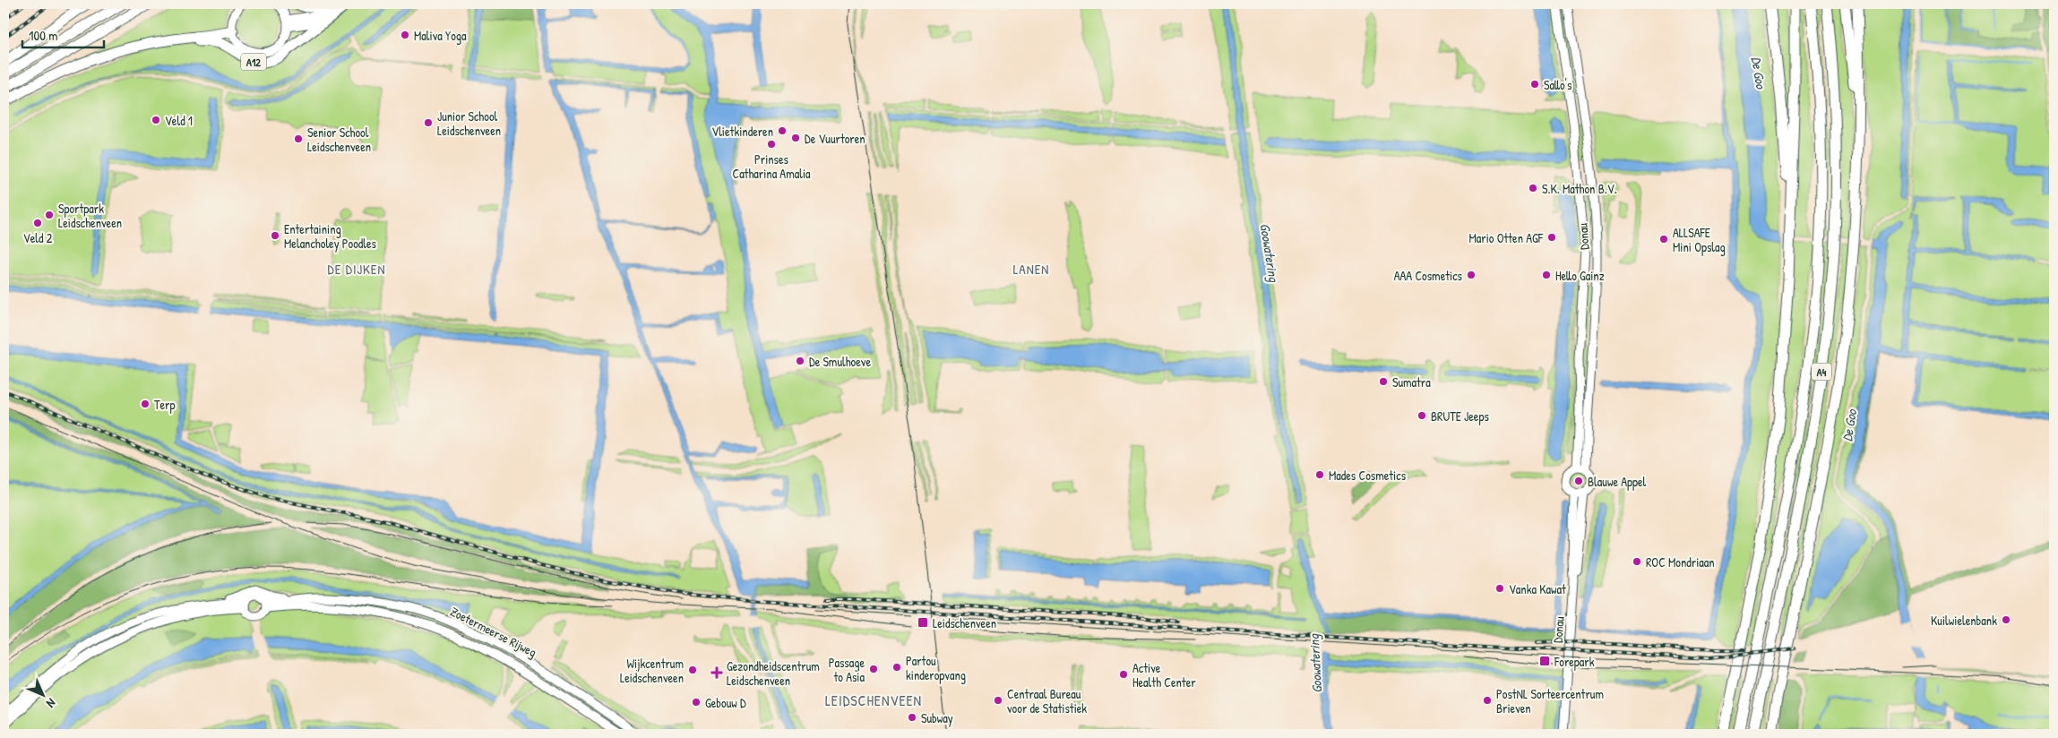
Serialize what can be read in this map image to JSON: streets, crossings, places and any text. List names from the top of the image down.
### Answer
{
  "streets": {
    "highway": ["A12", "A4"],
    "main road": ["Donau", "Zoetermeerse Rijweg"]
  },
  "districts": ["DE DIJKEN", "LANEN", "LEIDSCHENVEEN"],
  "water": ["De Goo", "Goowatering"],
  "places": {
    "other": [
      "Maliva Yoga",
      "Sallo's",
      "Veld 1",
      "Junior School Leidschenveen",
      "Vlietkinderen",
      "De Vuurtoren",
      "Senior School Leidschenveen",
      "Prinses Catharina Amalia",
      "S.K. Mathon B.V.",
      "Sportpark Leidschenveen",
      "Veld 2",
      "Entertaining Melancholey Poodles",
      "Mario Otten AGF",
      "ALLSAFE Mini Opslag",
      "AAA Cosmetics",
      "Hello Gainz",
      "De Smulhoeve",
      "Sumatra",
      "Terp",
      "BRUTE Jeeps",
      "Mades Cosmetics",
      "Blauwe Appel",
      "ROC Mondriaan",
      "Vanka Kawat",
      "Kuilwielenbank",
      "Partou kinderopvang",
      "Passage to Asia",
      "Wijkcentrum Leidschenveen",
      "Active Health Center",
      "Centraal Bureau voor de Statistiek",
      "PostNL Sorteercentrum Brieven",
      "Gebouw D",
      "Subway"
    ],
    "transit": ["Leidschenveen", "Forepark"],
    "health": ["Gezondheidscentrum Leidschenveen"]
  },
  "scale_bar": "100 m",
  "north": "bottom right"
}
